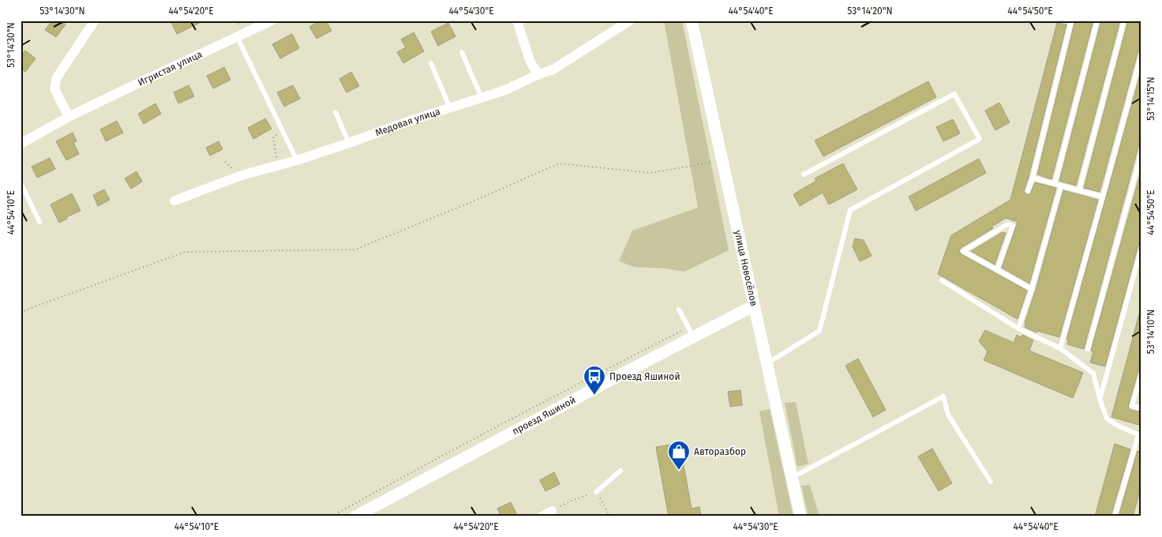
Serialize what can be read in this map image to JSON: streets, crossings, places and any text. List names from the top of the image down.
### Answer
{
  "streets": {
    "street": [
      "Игристая улица",
      "Медовая улица",
      "улица Новосёлов",
      "проезд Яшиной"
    ]
  },
  "crossings": [
    ["улица Новосёлов", "проезд Яшиной"]
  ],
  "places": {
    "bus stop": ["Проезд Яшиной"],
    "shop": ["Авторазбор"]
  },
  "coordinates": [
    "53°14'30\"N",
    "44°54'20\"E",
    "44°54'30\"E",
    "44°54'40\"E",
    "53°14'20\"N",
    "44°54'50\"E",
    "53°14'15\"N",
    "44°54'10\"E",
    "53°14'10\"N"
  ]
}
